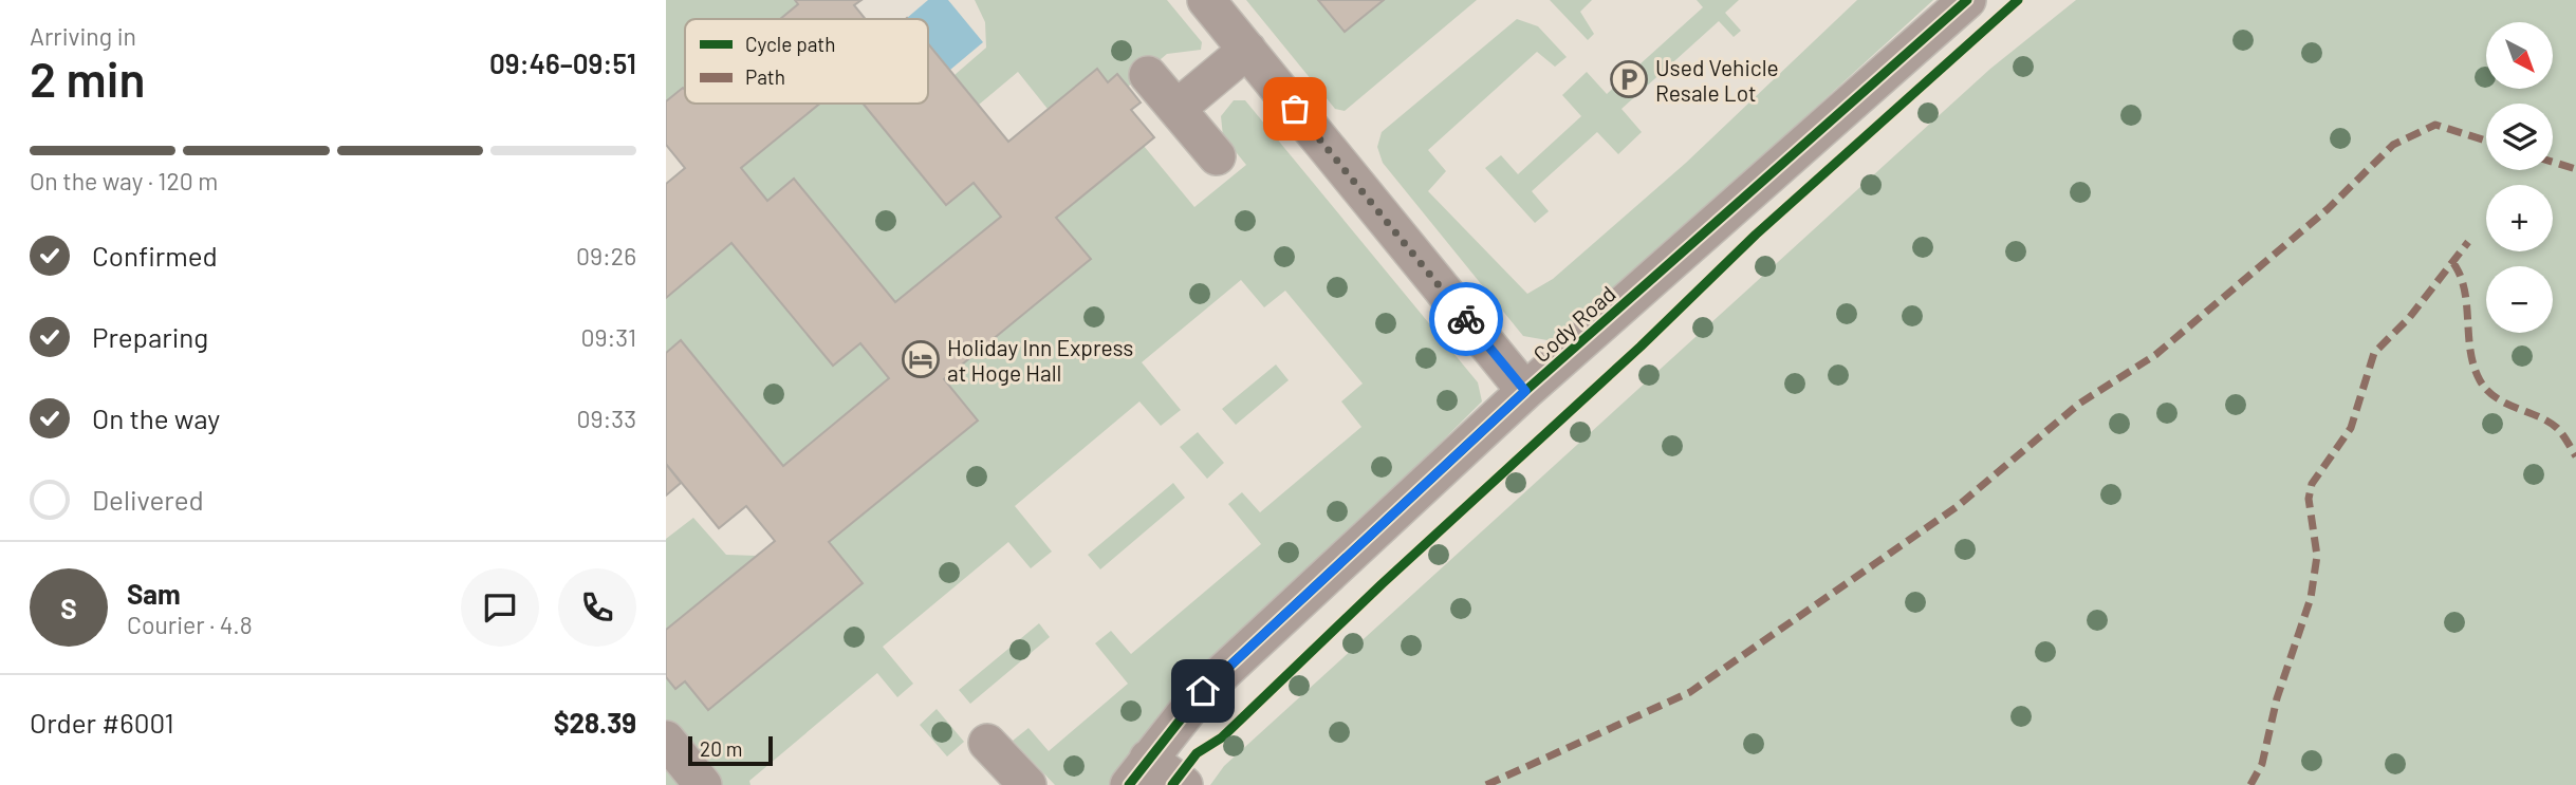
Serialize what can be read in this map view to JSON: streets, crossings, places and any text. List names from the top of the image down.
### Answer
{
  "streets": {
    "street": ["Cody Road"]
  },
  "places": {
    "parking": ["Used Vehicle Resale Lot"],
    "hotel": ["Holiday Inn Express at Hoge Hall"]
  },
  "legend": ["Cycle path", "Path"],
  "scale_bar": "20 m",
  "north": "bottom right",
  "page": {
    "heading": ["2 min", "Arriving in", "09:46–09:51"],
    "panel": [
      "Sam",
      "Courier · 4.8",
      "Order #6001",
      "$28.39"
    ],
    "map_buttons": ["+", "−"],
    "bar": "On the way · 120 m",
    "list": [
      ["Confirmed", "09:26"],
      ["Preparing", "09:31"],
      ["On the way", "09:33"],
      "Delivered"
    ],
    "round": "S",
    "scale": "20 m"
  }
}
